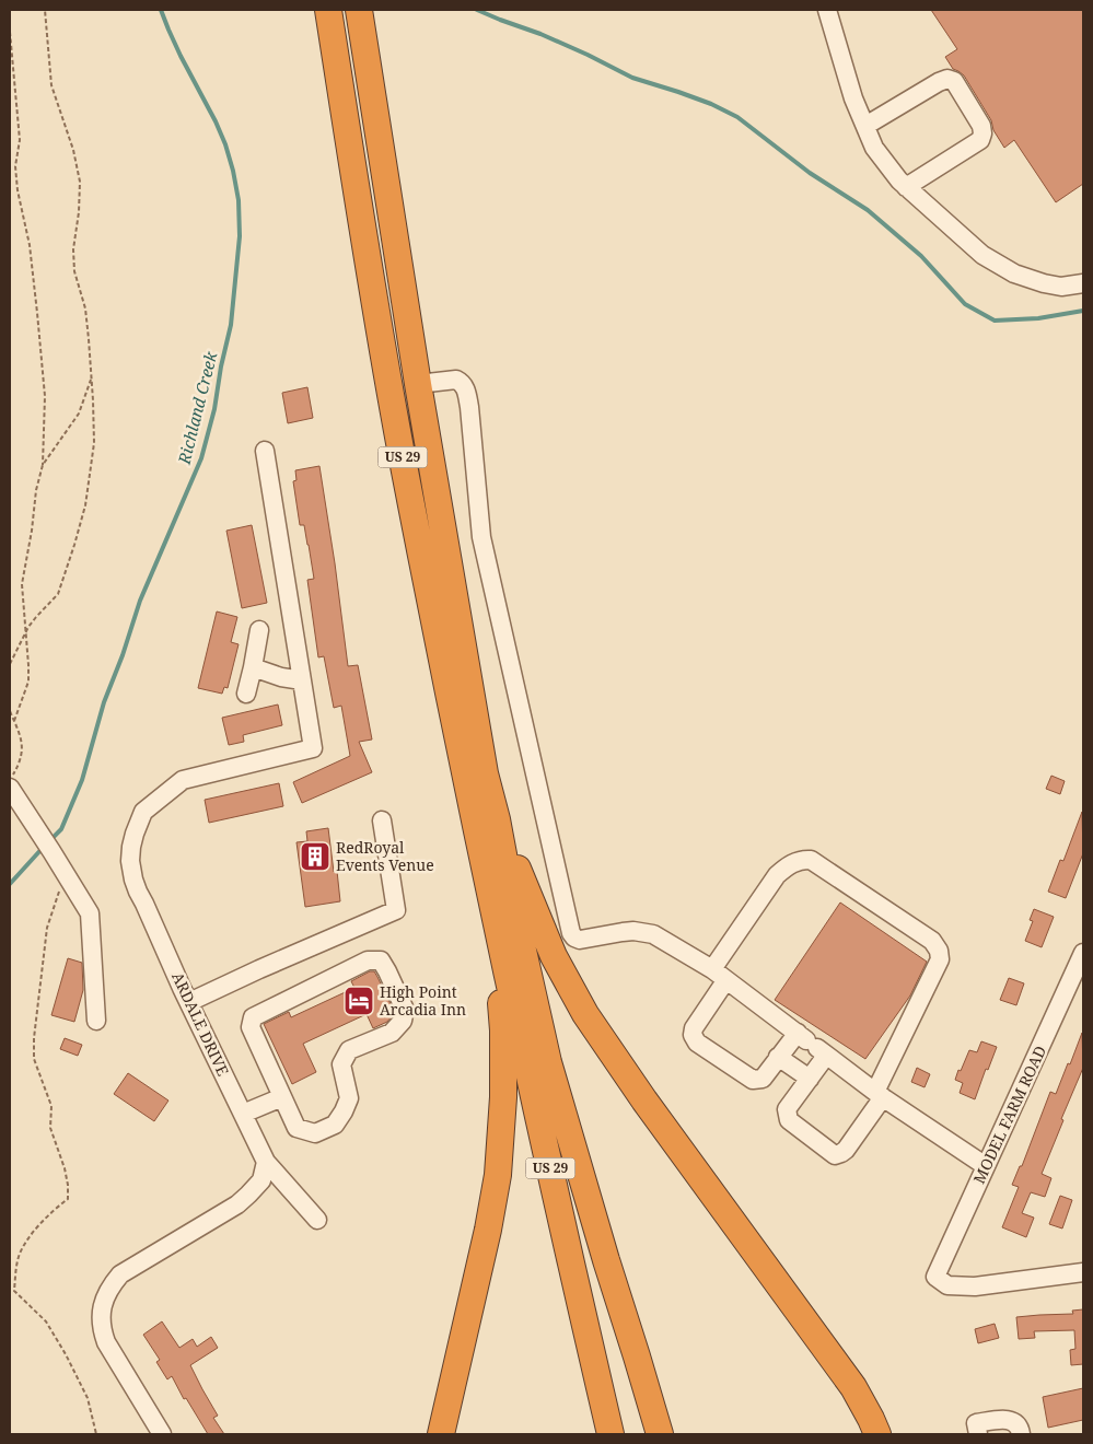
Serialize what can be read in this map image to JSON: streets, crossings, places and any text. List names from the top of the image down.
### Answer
{
  "streets": {
    "highway": ["US 29"],
    "street": ["ARDALE DRIVE", "MODEL FARM ROAD"]
  },
  "water": ["Richland Creek"],
  "places": {
    "building": ["RedRoyal Events Venue"],
    "hotel": ["High Point Arcadia Inn"]
  }
}
